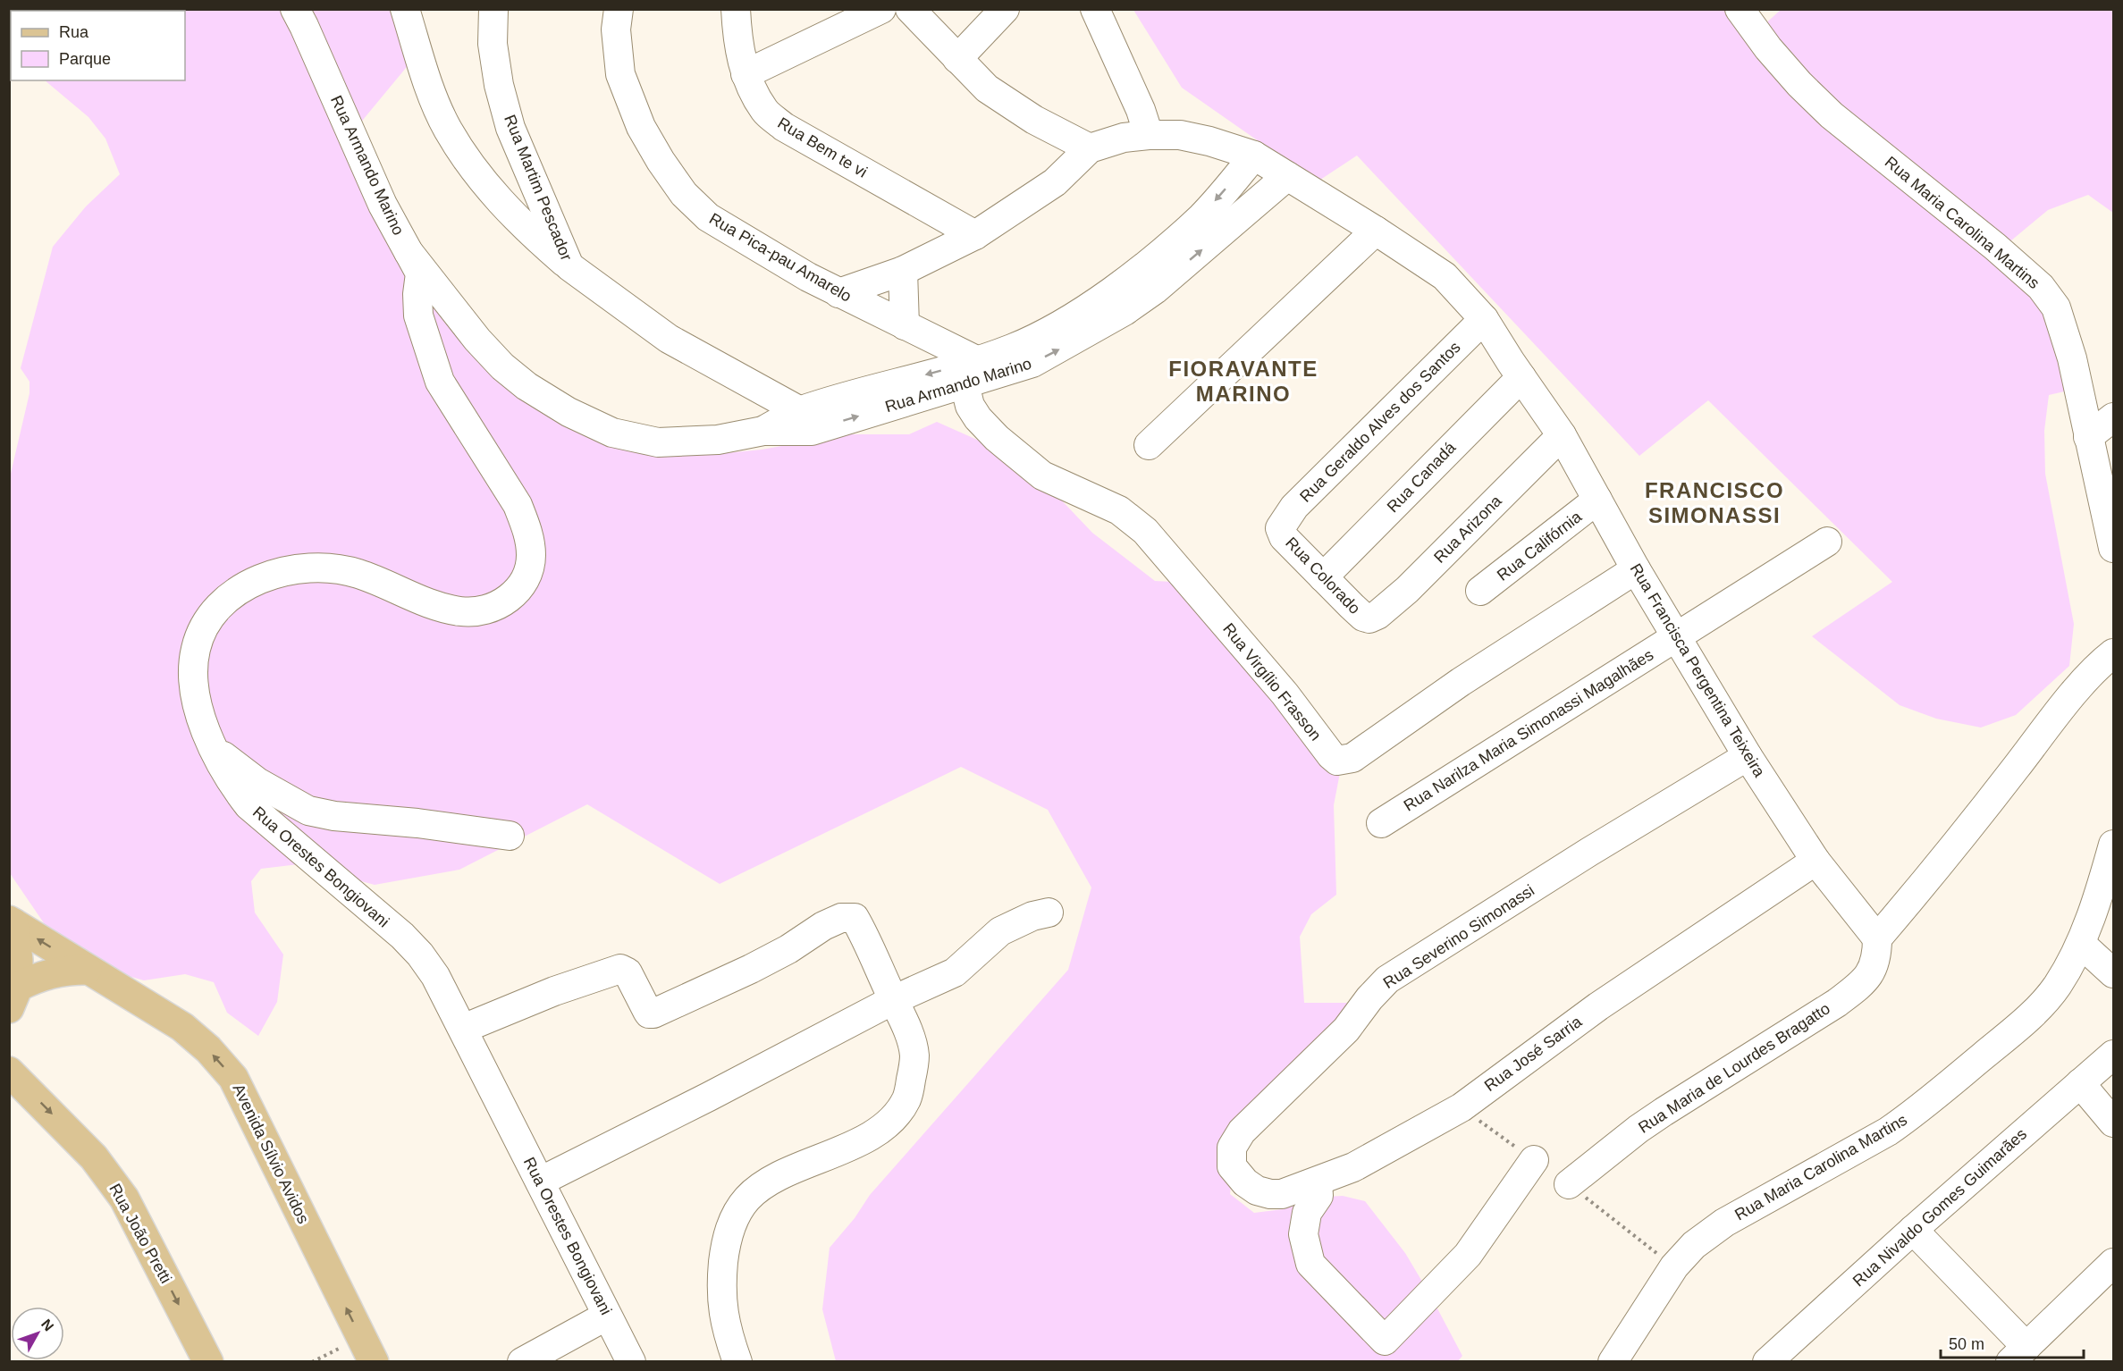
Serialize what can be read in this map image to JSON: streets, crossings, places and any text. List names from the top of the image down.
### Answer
{
  "streets": {
    "main road": ["Avenida Sílvio Avidos", "Rua João Pretti"],
    "street": [
      "Rua Bem te vi",
      "Rua Armando Marino",
      "Rua Martim Pescador",
      "Rua Maria Carolina Martins",
      "Rua Pica-pau Amarelo",
      "Rua Geraldo Alves dos Santos",
      "Rua Canadá",
      "Rua Arizona",
      "Rua Califórnia",
      "Rua Colorado",
      "Rua Francisca Pergentina Teixeira",
      "Rua Virgílio Frasson",
      "Rua Narilza Maria Simonassi Magalhães",
      "Rua Orestes Bongiovani",
      "Rua Severino Simonassi",
      "Rua José Sarria",
      "Rua Maria de Lourdes Bragatto",
      "Rua Nivaldo Gomes Guimarães"
    ]
  },
  "crossings": [
    ["Rua Armando Marino", "Rua Martim Pescador"],
    ["Rua Armando Marino", "Rua Pica-pau Amarelo"],
    ["Rua Armando Marino", "Rua Francisca Pergentina Teixeira"],
    ["Rua Armando Marino", "Rua Virgílio Frasson"],
    ["Rua Armando Marino", "Rua Orestes Bongiovani"],
    ["Rua Pica-pau Amarelo", "Rua Virgílio Frasson"],
    ["Rua Geraldo Alves dos Santos", "Rua Colorado"],
    ["Rua Geraldo Alves dos Santos", "Rua Francisca Pergentina Teixeira"],
    ["Rua Canadá", "Rua Colorado"],
    ["Rua Canadá", "Rua Francisca Pergentina Teixeira"],
    ["Rua Arizona", "Rua Colorado"],
    ["Rua Arizona", "Rua Francisca Pergentina Teixeira"],
    ["Rua Califórnia", "Rua Francisca Pergentina Teixeira"],
    ["Rua Francisca Pergentina Teixeira", "Rua Virgílio Frasson"],
    ["Rua Francisca Pergentina Teixeira", "Rua Narilza Maria Simonassi Magalhães"],
    ["Rua Francisca Pergentina Teixeira", "Rua Severino Simonassi"],
    ["Rua Francisca Pergentina Teixeira", "Rua José Sarria"],
    ["Rua Francisca Pergentina Teixeira", "Rua Maria de Lourdes Bragatto"],
    ["Rua Severino Simonassi", "Rua José Sarria"]
  ],
  "one_way": ["Avenida Sílvio Avidos", "Rua João Pretti"],
  "districts": ["FIORAVANTE MARINO", "FRANCISCO SIMONASSI"],
  "legend": ["Rua", "Parque"],
  "scale_bar": "50 m",
  "north": "top right"
}
